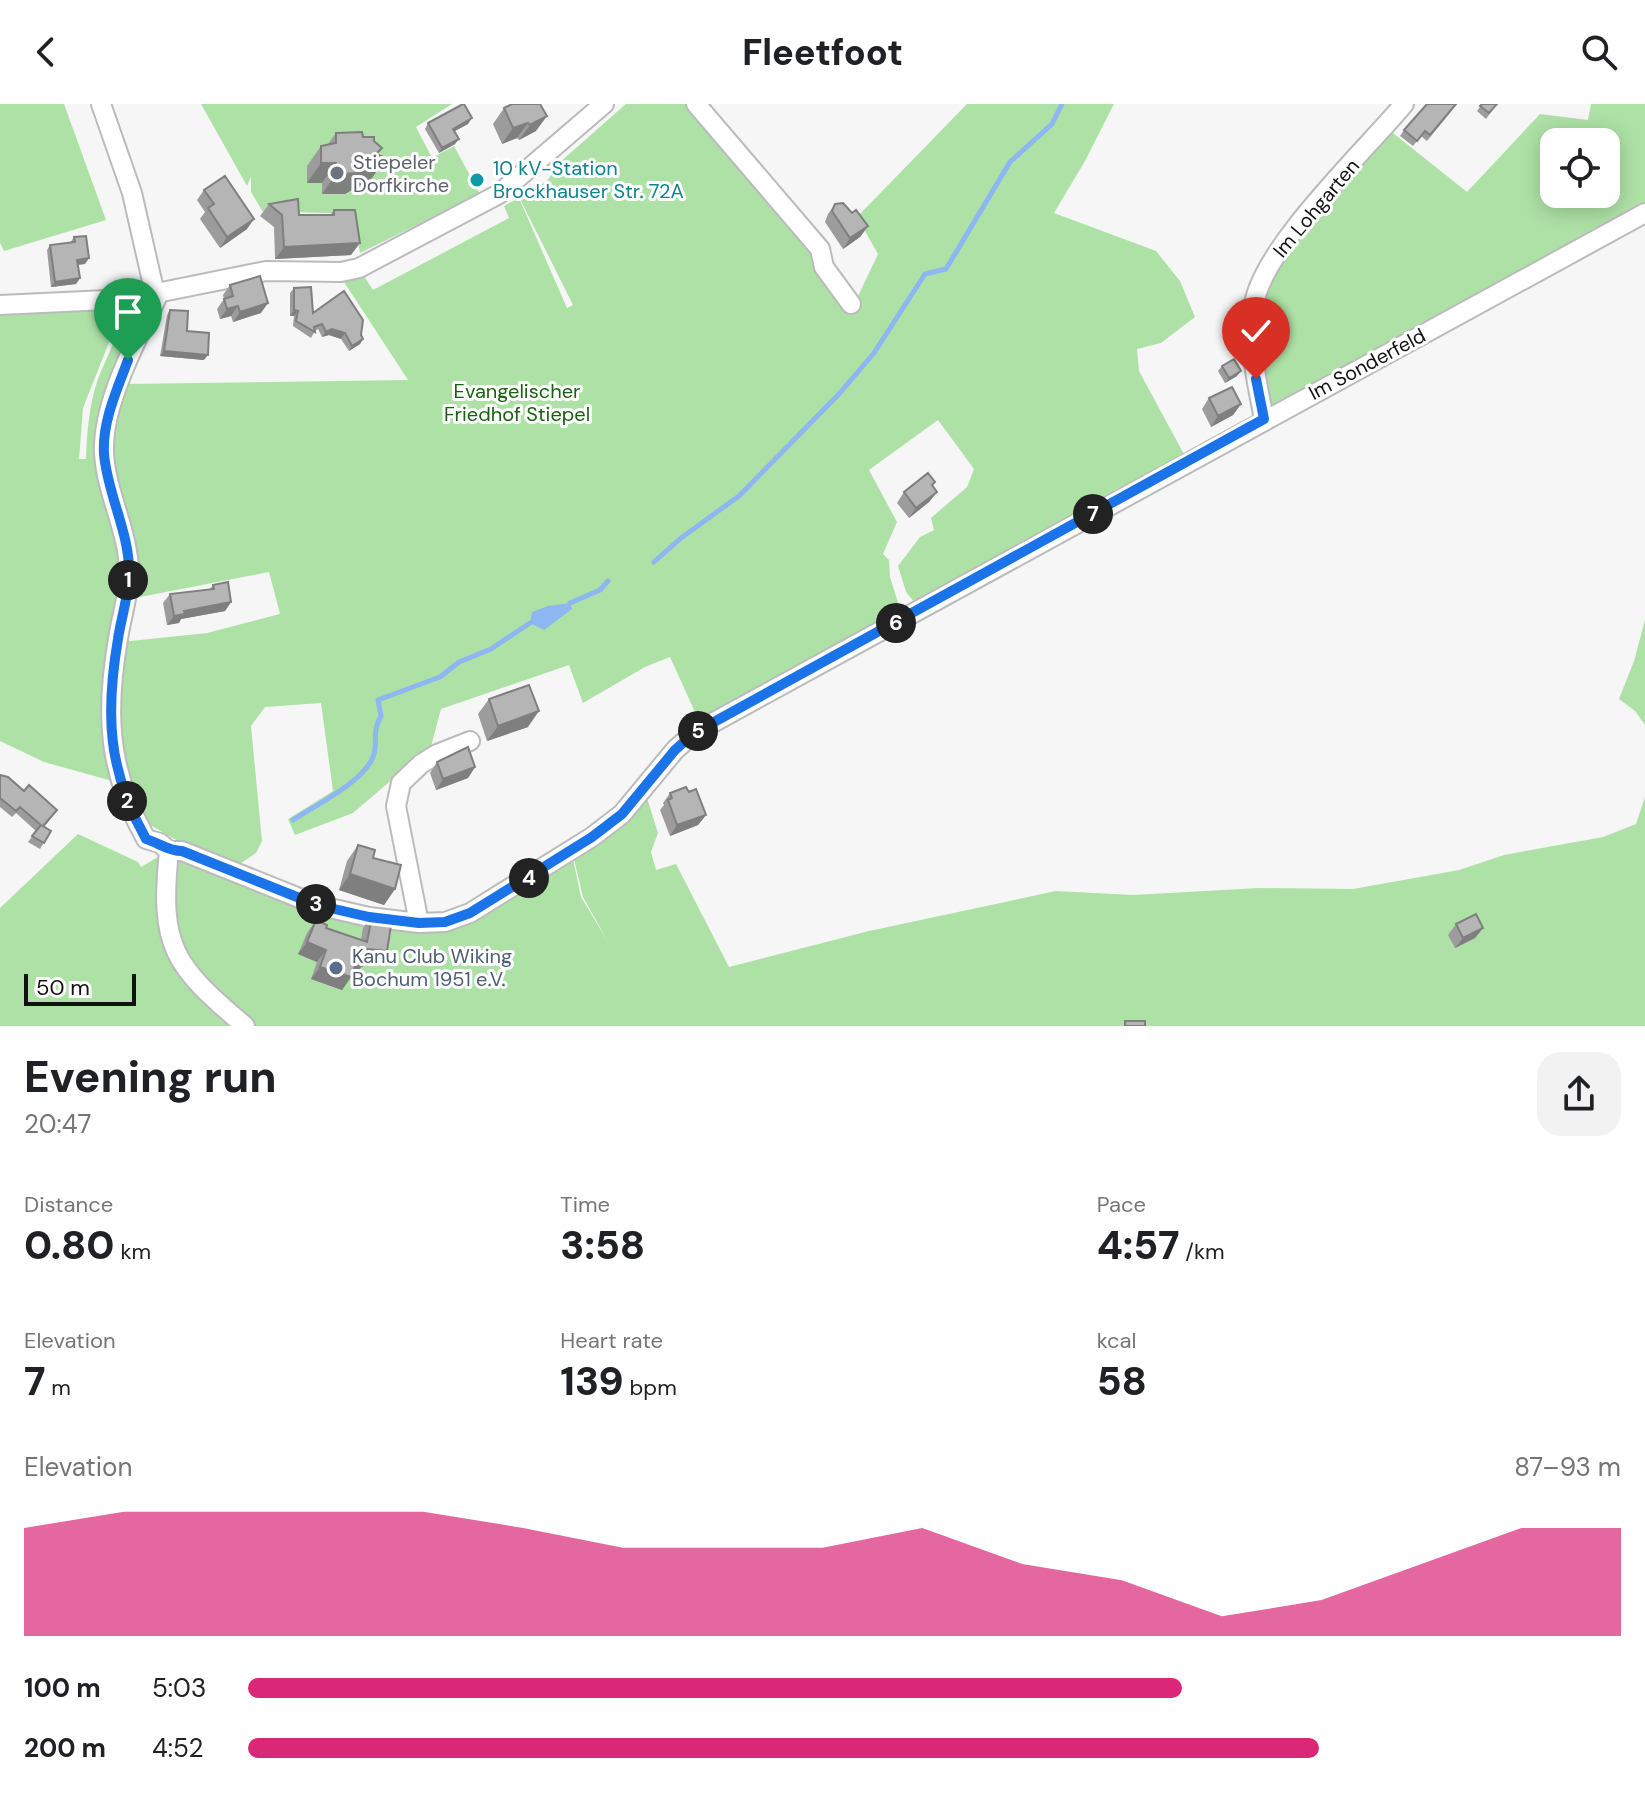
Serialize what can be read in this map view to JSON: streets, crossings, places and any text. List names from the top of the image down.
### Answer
{
  "streets": {
    "street": ["Im Lohgarten", "Im Sonderfeld"]
  },
  "crossings": [
    ["Im Lohgarten", "Im Sonderfeld"]
  ],
  "parks": ["Evangelischer Friedhof Stiepel"],
  "places": ["Stiepeler Dorfkirche", "10 kV-Station Brockhauser Str. 72A", "Kanu Club Wiking Bochum 1951 e.V."],
  "scale_bar": "50 m",
  "page": {
    "header": "Fleetfoot",
    "pins": [
      "7",
      "1",
      "6",
      "5",
      "2",
      "4",
      "3"
    ],
    "scale": "50 m",
    "heading": ["Evening run", "20:47"],
    "stats": [
      ["Distance", "0.80 km"],
      ["Time", "3:58"],
      ["Pace", "4:57 /km"],
      ["Elevation", "7 m"],
      ["Heart rate", "139 bpm"],
      ["kcal", "58"]
    ],
    "chart": ["Elevation", "87–93 m"],
    "list": [
      {
        "name": "100 m",
        "note": "5:03"
      },
      {
        "name": "200 m",
        "note": "4:52"
      }
    ]
  }
}
